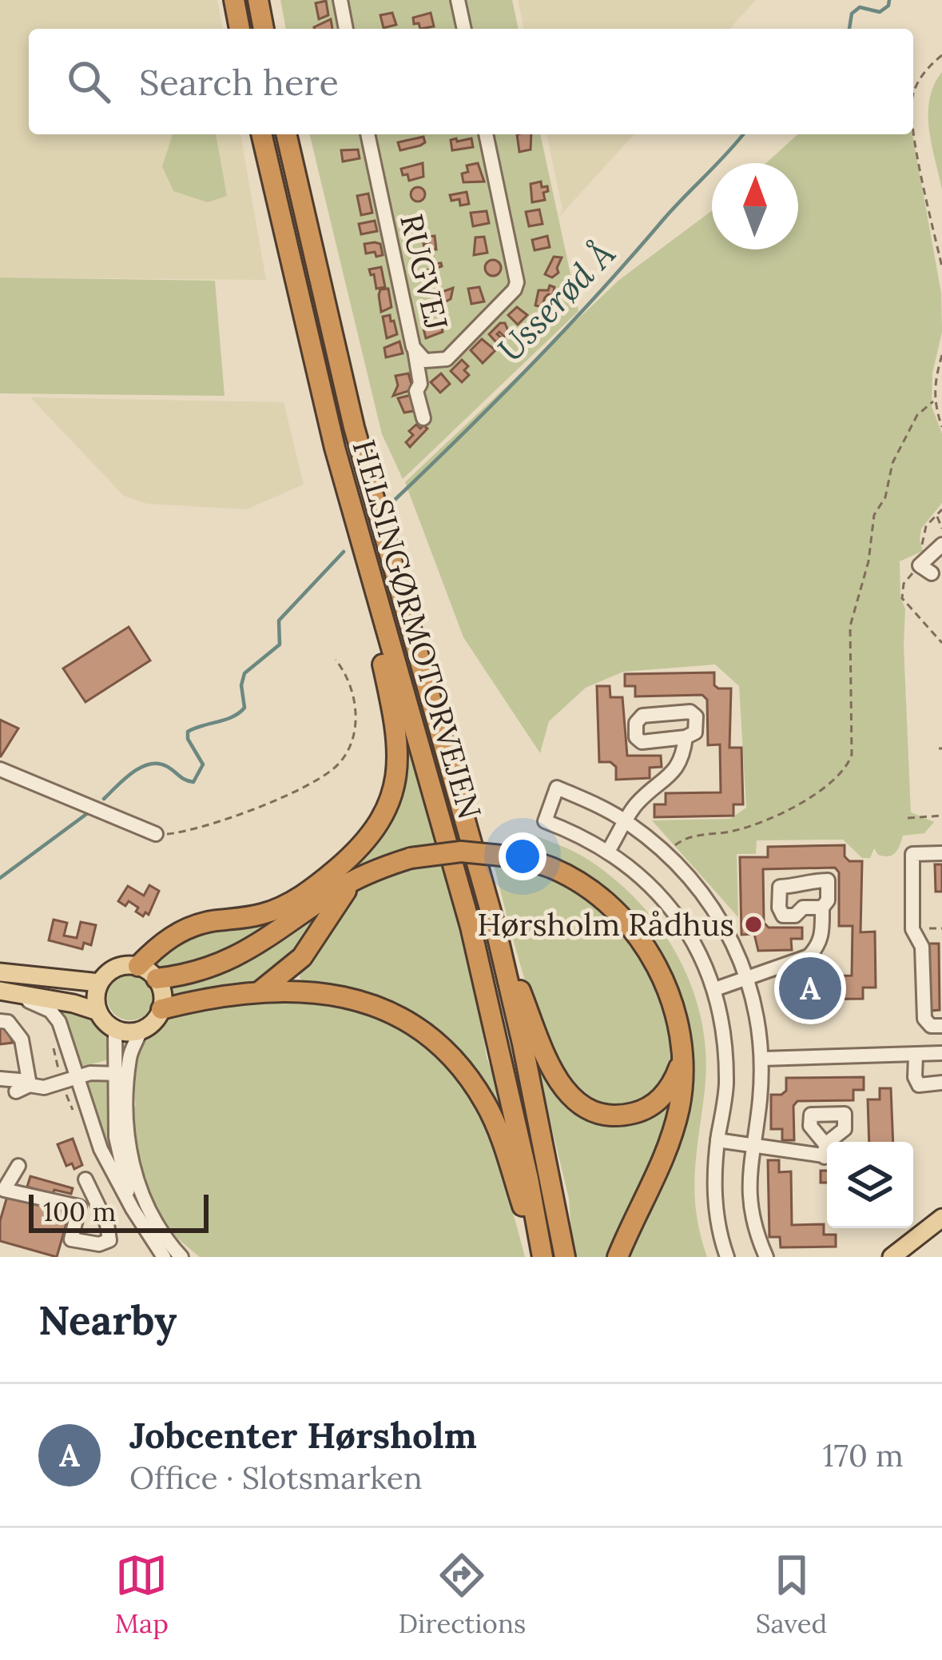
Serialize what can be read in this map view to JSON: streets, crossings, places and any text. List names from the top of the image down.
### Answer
{
  "streets": {
    "highway": ["HELSINGØRMOTORVEJEN"],
    "street": ["RUGVEJ"]
  },
  "water": ["Usserød Å"],
  "places": ["Hørsholm Rådhus"],
  "scale_bar": "100 m",
  "north": "top",
  "page": {
    "search": "Search here",
    "pins": "A",
    "scale": "100 m",
    "heading": "Nearby",
    "list": [
      {
        "mark": "A",
        "name": "Jobcenter Hørsholm",
        "note": "Office · Slotsmarken",
        "value": "170 m"
      }
    ],
    "nav": ["Map", "Directions", "Saved"]
  }
}
